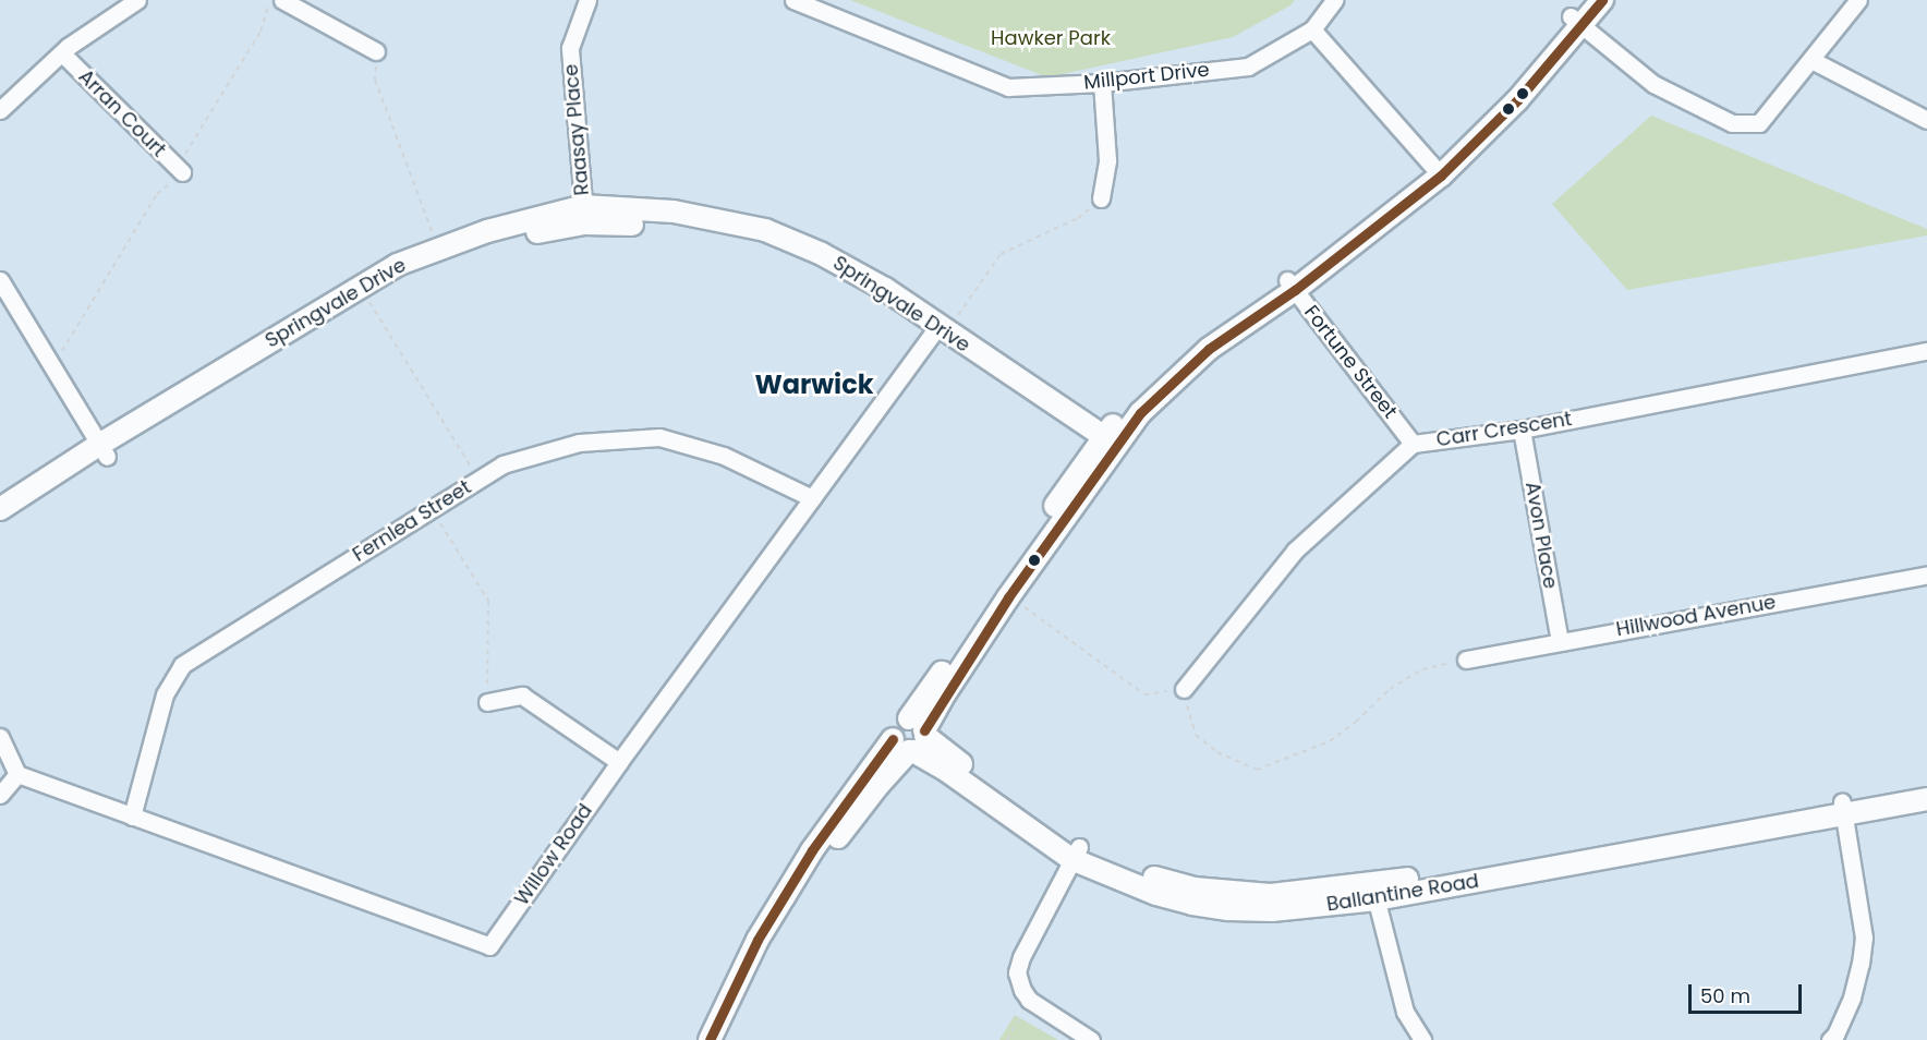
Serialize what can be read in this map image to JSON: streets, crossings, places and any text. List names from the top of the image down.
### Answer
{
  "streets": {
    "street": [
      "Millport Drive",
      "Arran Court",
      "Raasay Place",
      "Springvale Drive",
      "Fortune Street",
      "Carr Crescent",
      "Fernlea Street",
      "Avon Place",
      "Hillwood Avenue",
      "Willow Road",
      "Ballantine Road"
    ]
  },
  "crossings": [
    ["Raasay Place", "Springvale Drive"],
    ["Springvale Drive", "Willow Road"],
    ["Fortune Street", "Carr Crescent"],
    ["Carr Crescent", "Avon Place"],
    ["Fernlea Street", "Willow Road"],
    ["Avon Place", "Hillwood Avenue"]
  ],
  "districts": ["Warwick"],
  "parks": ["Hawker Park"],
  "scale_bar": "50 m"
}
